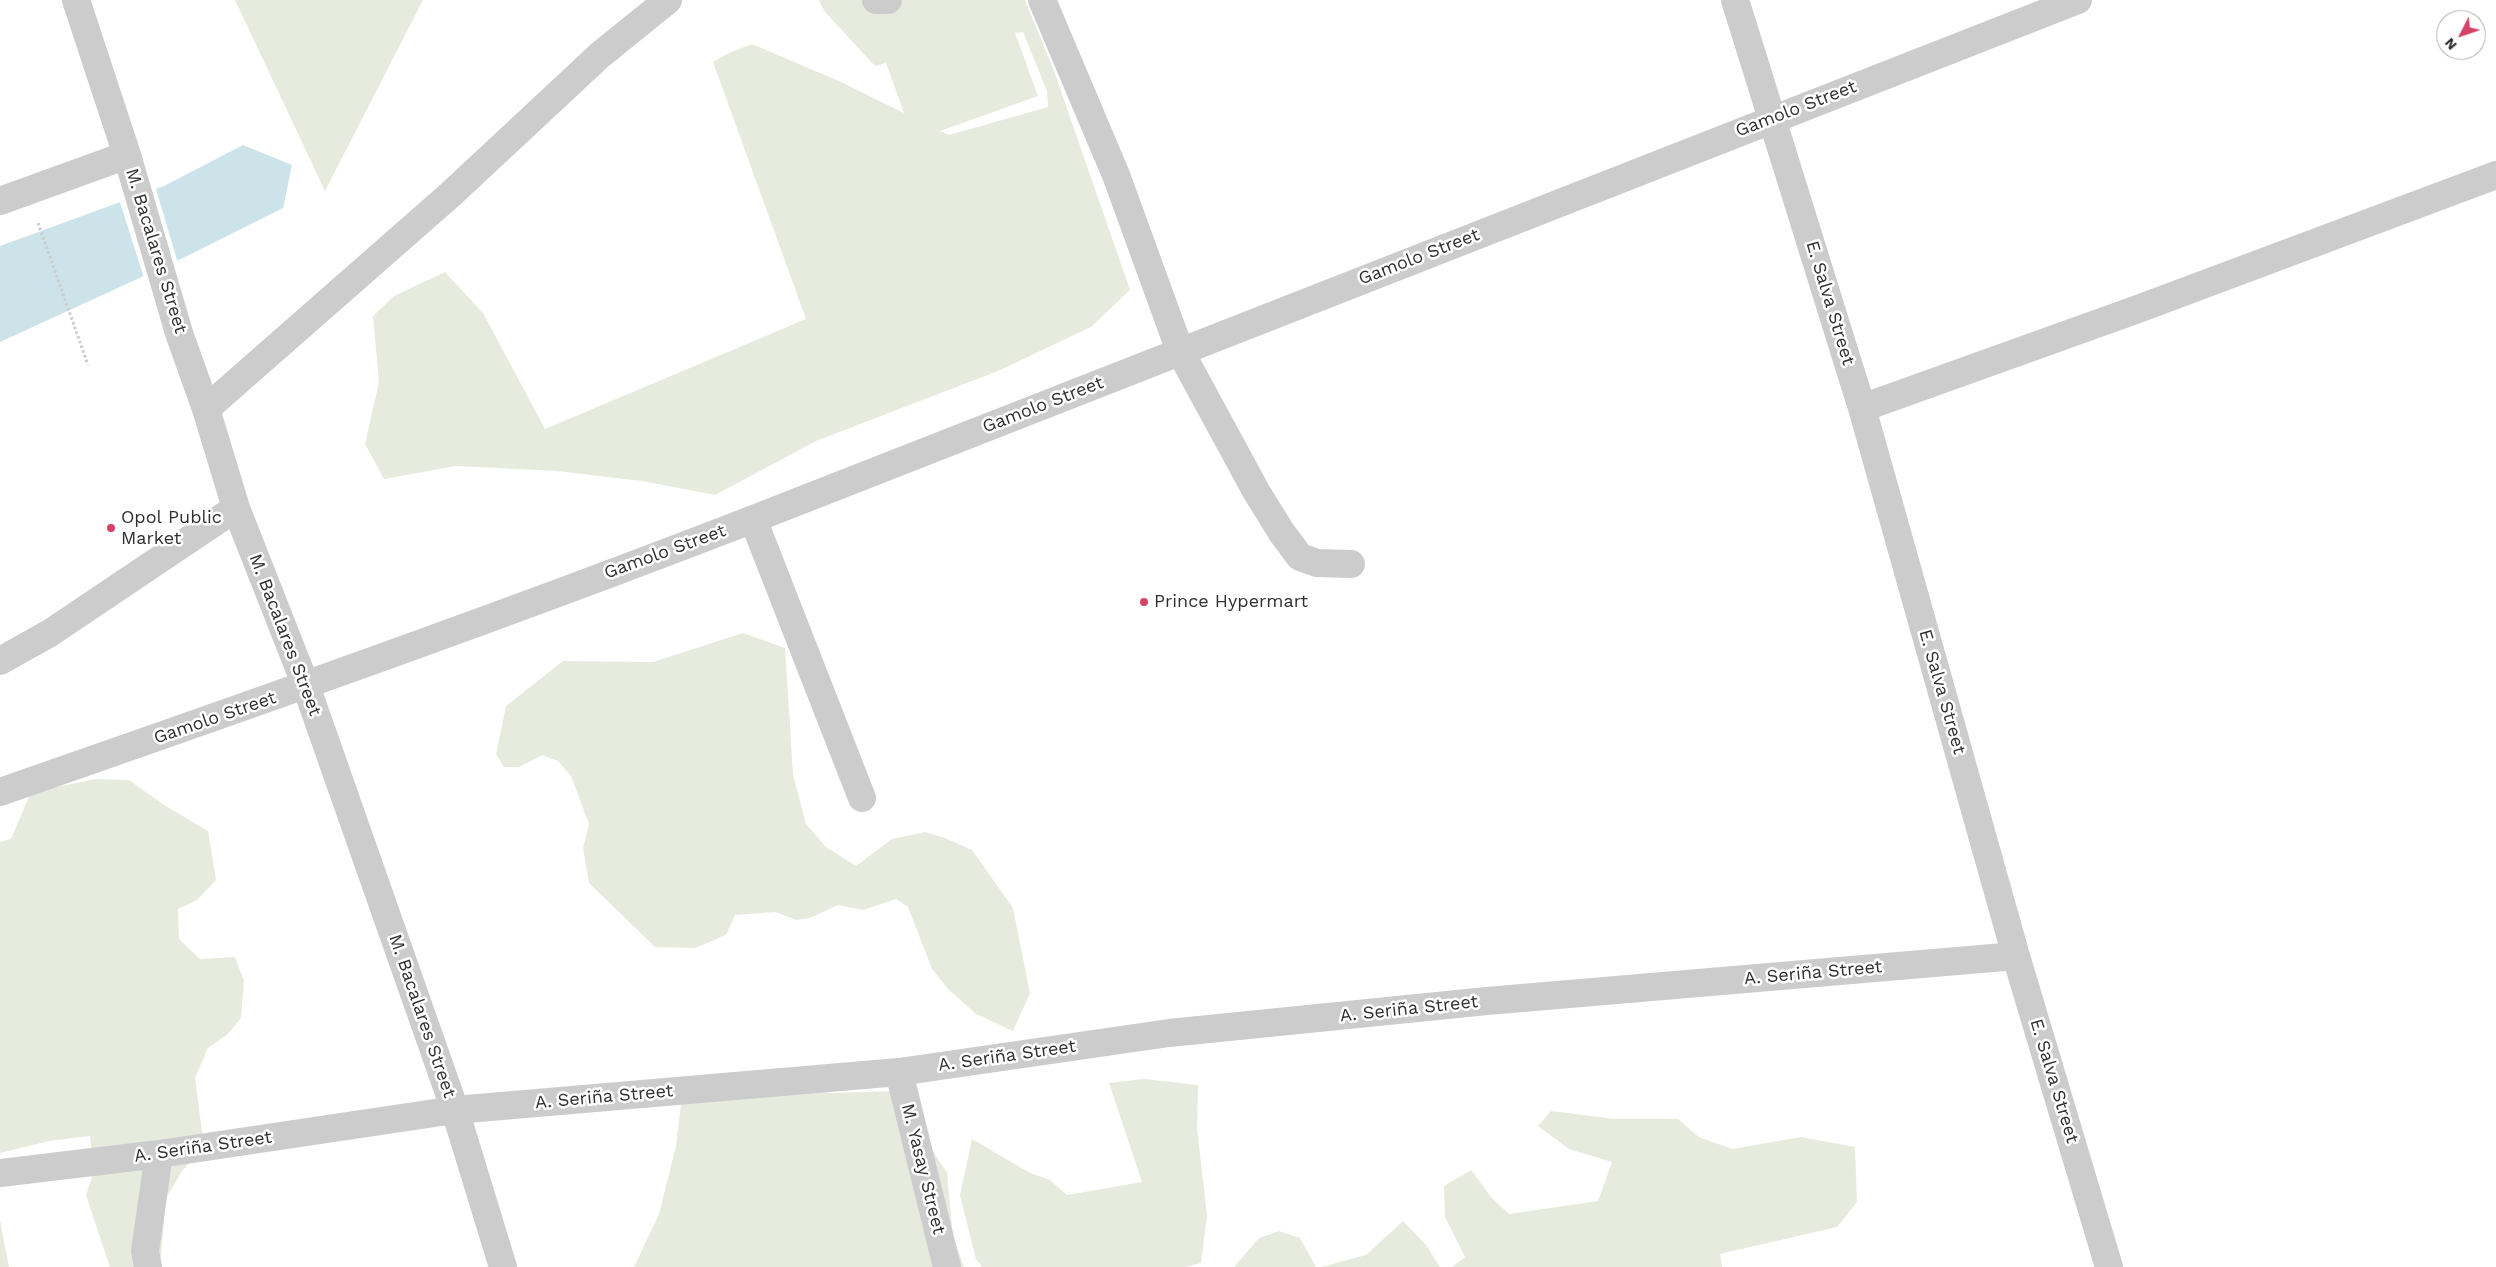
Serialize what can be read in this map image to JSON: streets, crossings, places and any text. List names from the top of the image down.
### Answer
{
  "streets": {
    "street": [
      "Gamolo Street",
      "M. Bacalares Street",
      "E. Salva Street",
      "A. Seriña Street",
      "M. Yasay Street"
    ]
  },
  "crossings": [
    ["Gamolo Street", "M. Bacalares Street"],
    ["Gamolo Street", "E. Salva Street"],
    ["M. Bacalares Street", "A. Seriña Street"],
    ["E. Salva Street", "A. Seriña Street"],
    ["A. Seriña Street", "M. Yasay Street"]
  ],
  "places": ["Opol Public Market", "Prince Hypermart"],
  "north": "bottom left"
}
